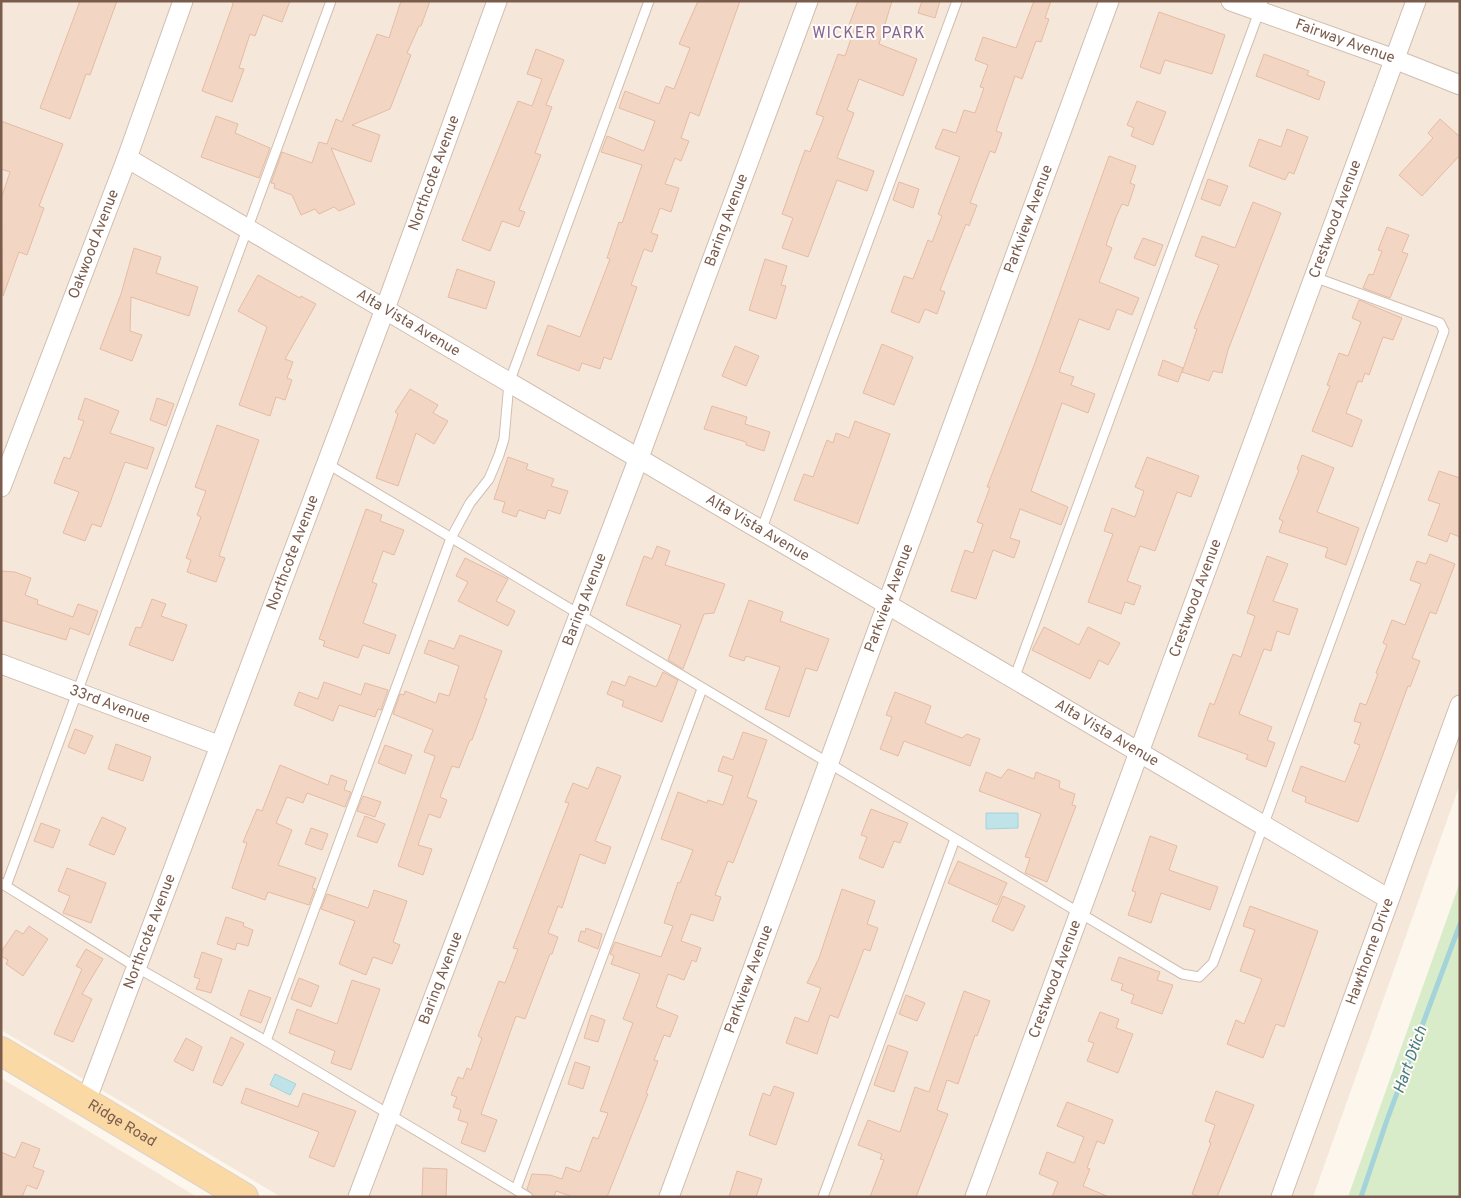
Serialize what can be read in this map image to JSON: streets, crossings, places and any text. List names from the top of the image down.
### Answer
{
  "streets": {
    "main road": ["Ridge Road"],
    "street": [
      "Fairway Avenue",
      "Northcote Avenue",
      "Parkview Avenue",
      "Crestwood Avenue",
      "Baring Avenue",
      "Oakwood Avenue",
      "Alta Vista Avenue",
      "33rd Avenue",
      "Hawthorne Drive"
    ]
  },
  "crossings": [
    ["Fairway Avenue", "Crestwood Avenue"],
    ["Northcote Avenue", "Alta Vista Avenue"],
    ["Northcote Avenue", "33rd Avenue"],
    ["Northcote Avenue", "Ridge Road"],
    ["Parkview Avenue", "Alta Vista Avenue"],
    ["Crestwood Avenue", "Alta Vista Avenue"],
    ["Baring Avenue", "Alta Vista Avenue"],
    ["Oakwood Avenue", "Alta Vista Avenue"],
    ["Alta Vista Avenue", "Hawthorne Drive"]
  ],
  "districts": ["WICKER PARK"],
  "water": ["Hart Dtich"]
}
